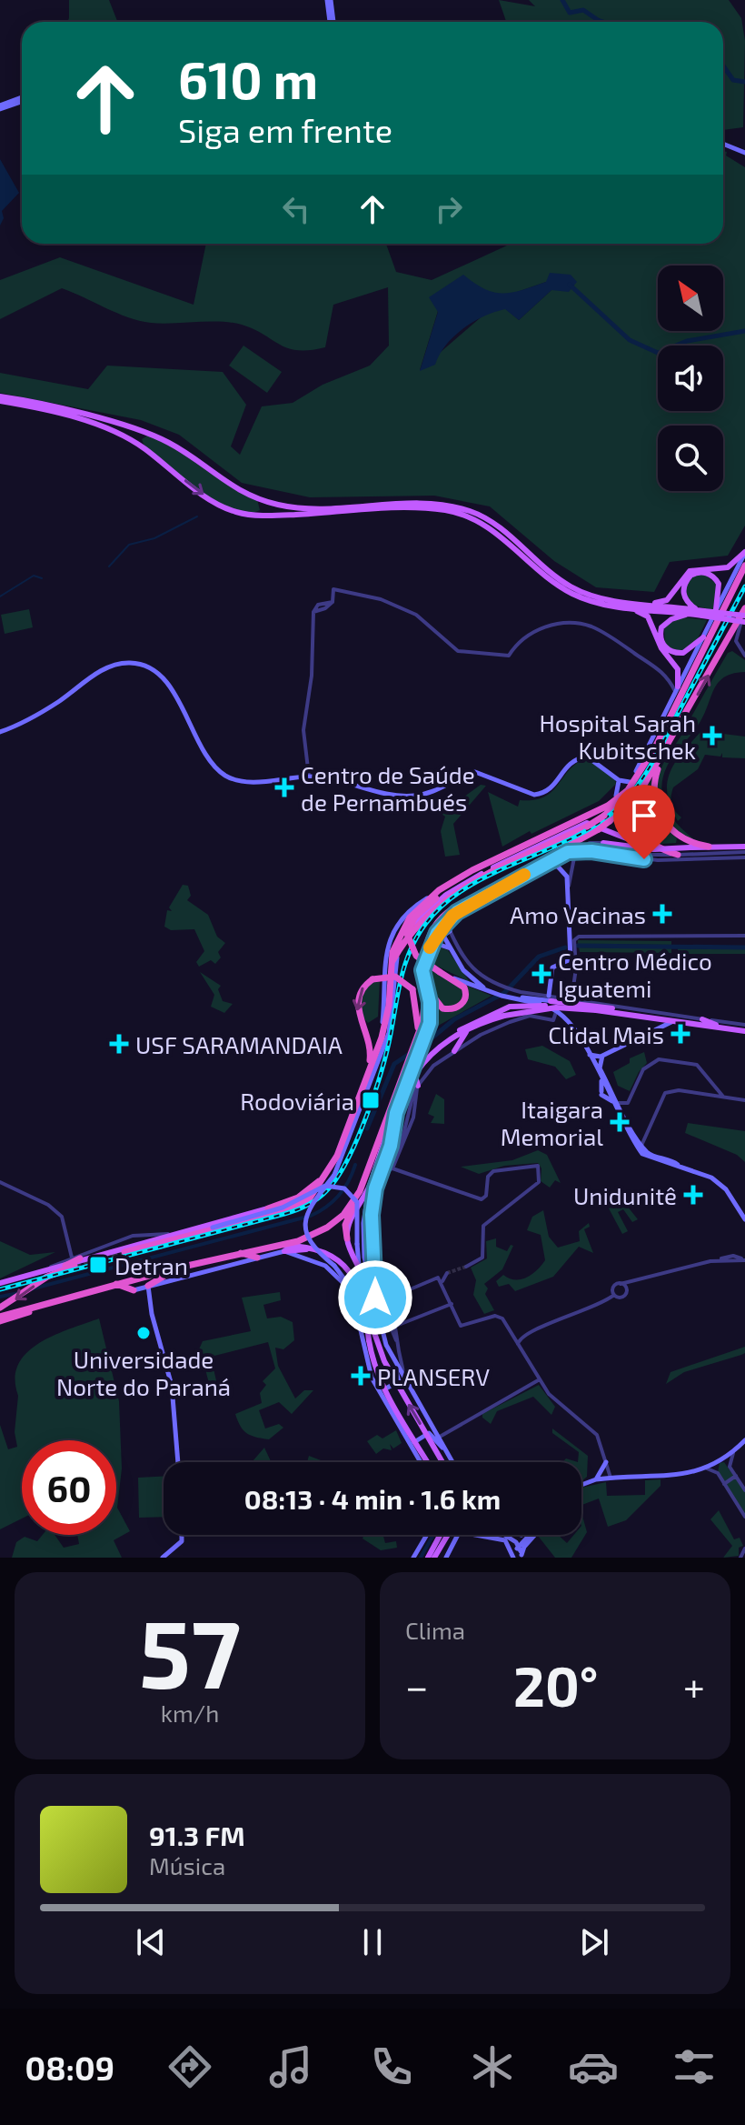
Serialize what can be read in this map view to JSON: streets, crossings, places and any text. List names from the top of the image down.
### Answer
{
  "places": {
    "health": [
      "Hospital Sarah Kubitschek",
      "Centro de Saúde de Pernambués",
      "Amo Vacinas",
      "Centro Médico Iguatemi",
      "Clidal Mais",
      "USF SARAMANDAIA",
      "Itaigara Memorial",
      "Unidunitê",
      "PLANSERV"
    ],
    "transit": ["Rodoviária", "Detran"],
    "other": ["Universidade Norte do Paraná"]
  },
  "north": "top left",
  "page": {
    "turn": ["610 m", "Siga em frente"],
    "limit": "60",
    "trip": "08:13 · 4 min · 1.6 km",
    "tile": [
      ["57", "km/h"],
      "Clima"
    ],
    "heat": ["−", "20°", "+"],
    "song": ["91.3 FM", "Música"],
    "tabs": "08:09"
  }
}
